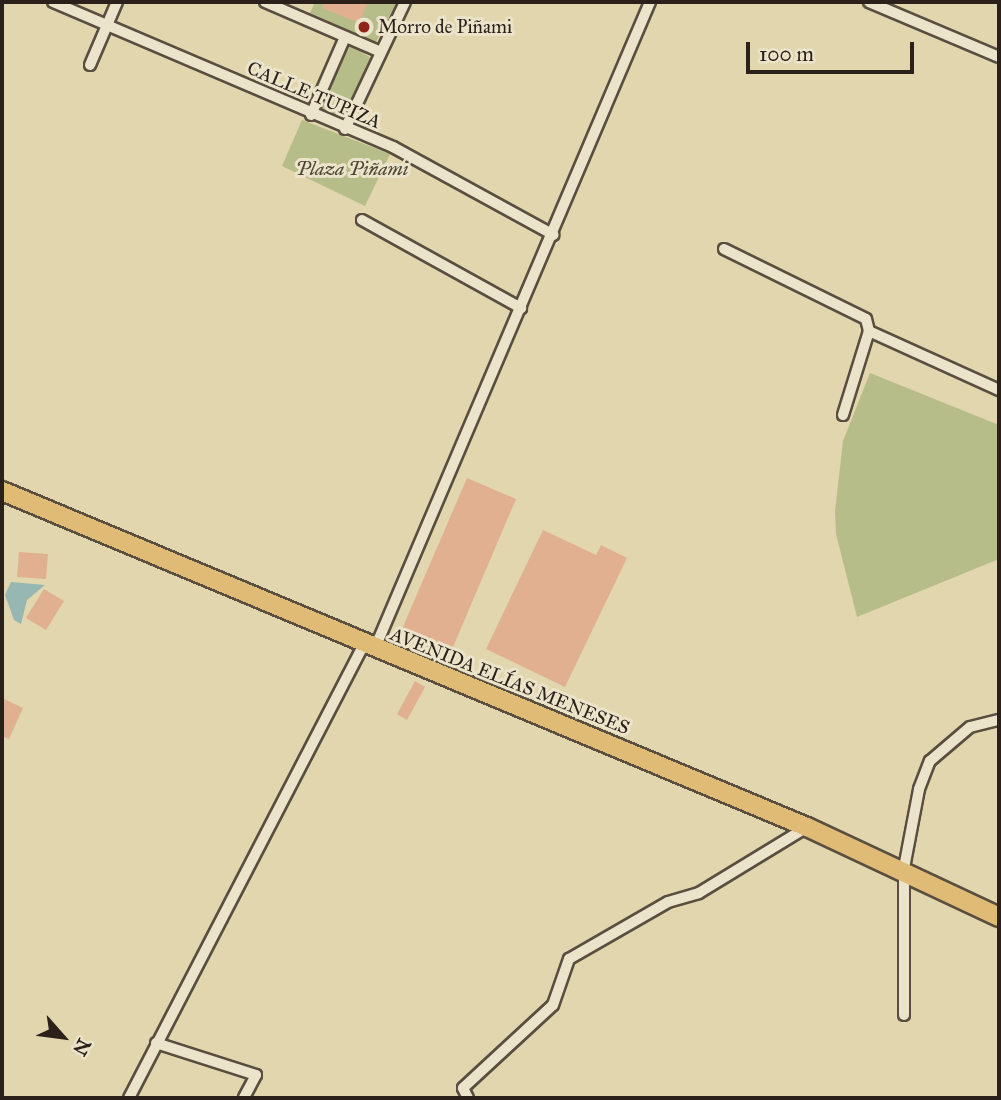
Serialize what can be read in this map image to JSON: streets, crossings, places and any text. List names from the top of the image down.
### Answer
{
  "streets": {
    "main road": ["AVENIDA ELÍAS MENESES"],
    "street": ["CALLE TUPIZA"]
  },
  "parks": ["Plaza Piñami"],
  "places": ["Morro de Piñami"],
  "scale_bar": "100 m",
  "north": "bottom right"
}
